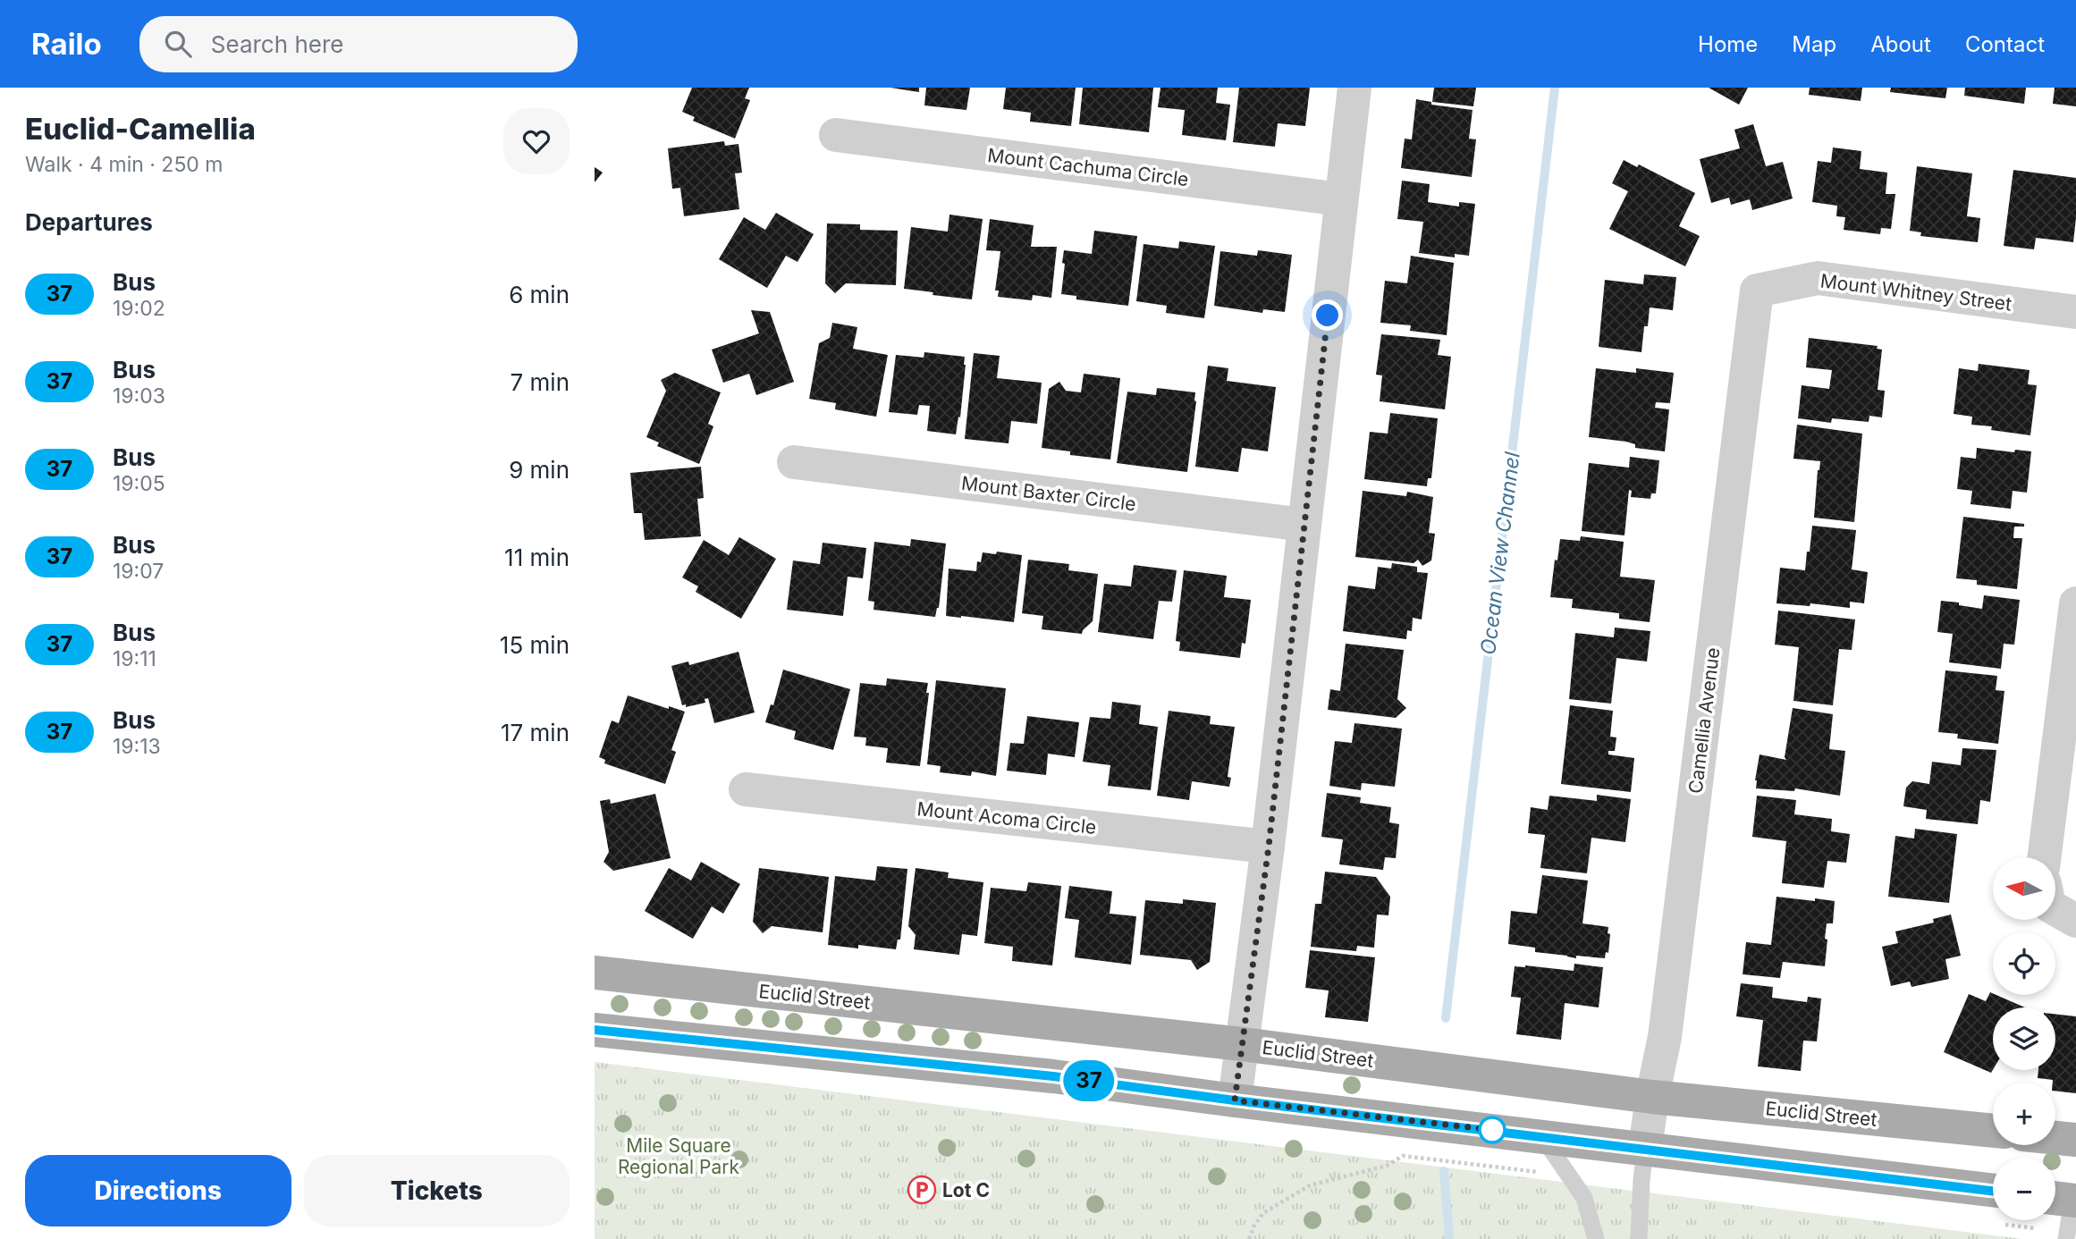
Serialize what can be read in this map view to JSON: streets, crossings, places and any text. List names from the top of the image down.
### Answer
{
  "streets": {
    "main road": ["Euclid Street"],
    "street": [
      "Mount Cachuma Circle",
      "Mount Whitney Street",
      "Mount Baxter Circle",
      "Camellia Avenue",
      "Mount Acoma Circle"
    ]
  },
  "crossings": [
    ["Mount Whitney Street", "Camellia Avenue"],
    ["Camellia Avenue", "Euclid Street"]
  ],
  "water": ["Ocean View Channel"],
  "parks": ["Mile Square Regional Park"],
  "places": {
    "parking": ["Lot C"]
  },
  "lines": ["bus line 37"],
  "north": "left",
  "page": {
    "header": "Railo",
    "search": "Search here",
    "nav": [
      "Home",
      "Map",
      "About",
      "Contact"
    ],
    "heading": [
      ["Euclid-Camellia", "Walk · 4 min · 250 m"],
      "Departures"
    ],
    "on_map": "37",
    "list": [
      {
        "mark": "37",
        "name": "Bus",
        "note": "19:02",
        "value": "6 min"
      },
      {
        "mark": "37",
        "name": "Bus",
        "note": "19:03",
        "value": "7 min"
      },
      {
        "mark": "37",
        "name": "Bus",
        "note": "19:05",
        "value": "9 min"
      },
      {
        "mark": "37",
        "name": "Bus",
        "note": "19:07",
        "value": "11 min"
      },
      {
        "mark": "37",
        "name": "Bus",
        "note": "19:11",
        "value": "15 min"
      },
      {
        "mark": "37",
        "name": "Bus",
        "note": "19:13",
        "value": "17 min"
      }
    ],
    "map_buttons": ["+", "−"],
    "buttons": ["Directions", "Tickets"]
  }
}
